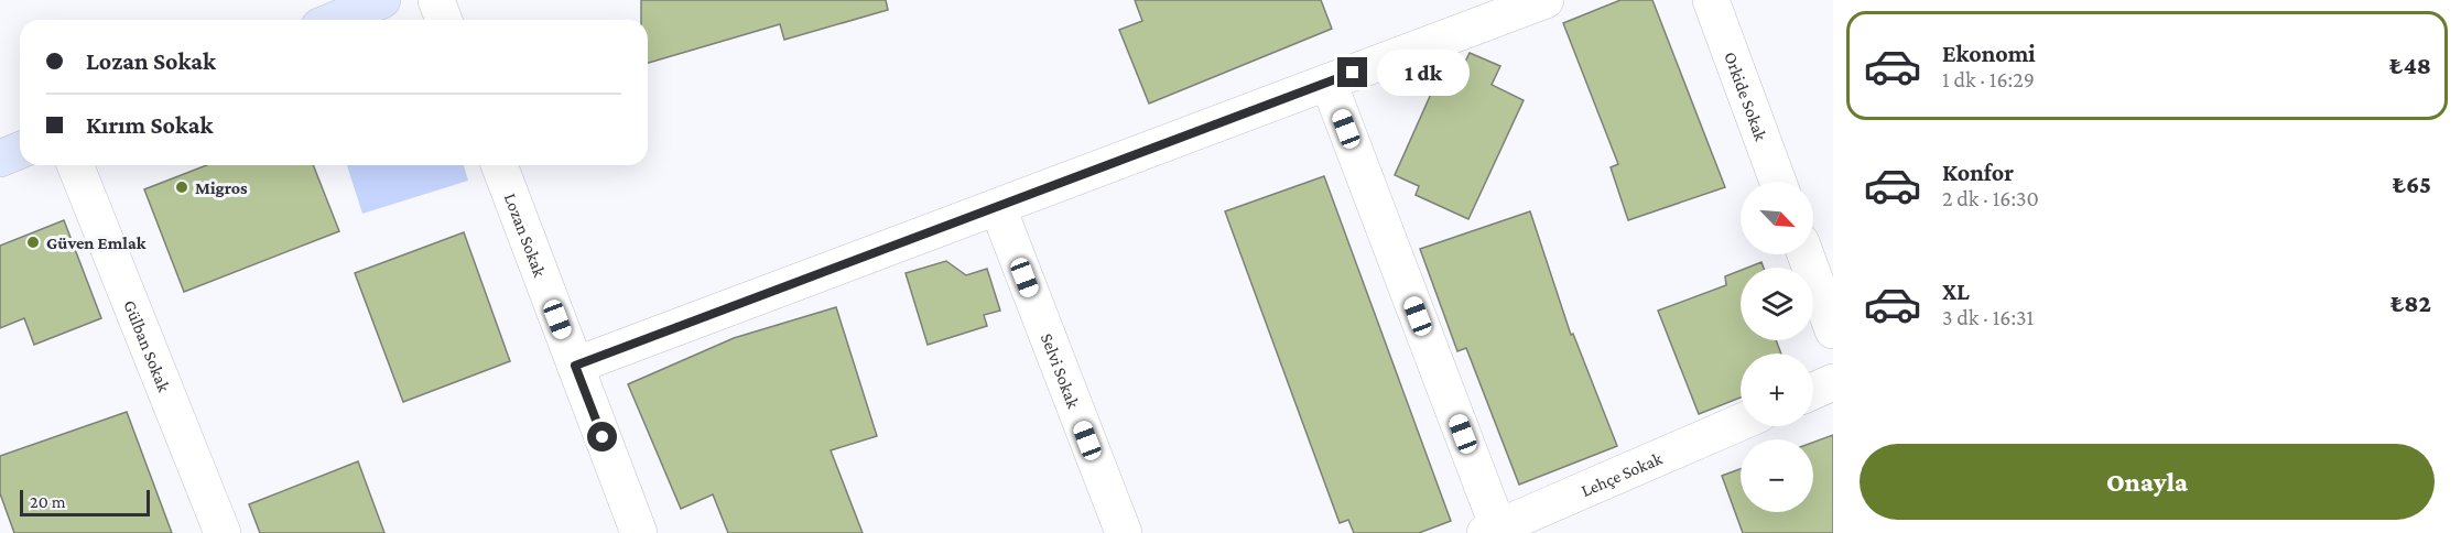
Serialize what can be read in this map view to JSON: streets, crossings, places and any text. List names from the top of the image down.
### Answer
{
  "streets": {
    "street": [
      "Orkide Sokak",
      "Lozan Sokak",
      "Gülban Sokak",
      "Selvi Sokak",
      "Lehçe Sokak"
    ]
  },
  "places": ["Migros", "Güven Emlak"],
  "scale_bar": "20 m",
  "north": "bottom right",
  "page": {
    "list": [
      {
        "name": "Ekonomi",
        "note": "1 dk · 16:29",
        "value": "₺48"
      },
      {
        "name": "Konfor",
        "note": "2 dk · 16:30",
        "value": "₺65"
      },
      {
        "name": "XL",
        "note": "3 dk · 16:31",
        "value": "₺82"
      }
    ],
    "banner": ["Lozan Sokak", "Kırım Sokak"],
    "bubble": "1 dk",
    "map_buttons": ["+", "−"],
    "buttons": "Onayla",
    "scale": "20 m"
  }
}
